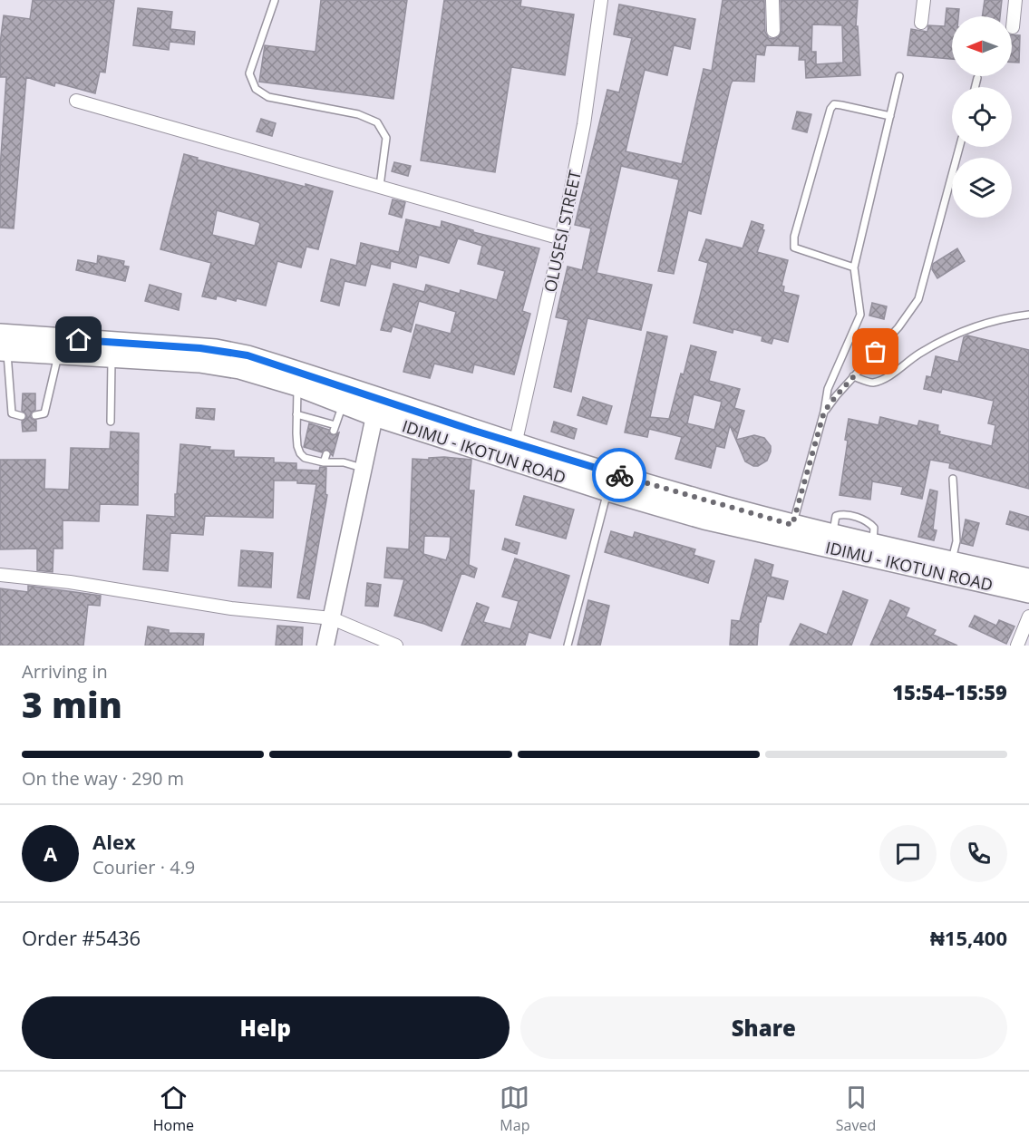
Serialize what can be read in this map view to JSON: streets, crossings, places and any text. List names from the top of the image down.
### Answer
{
  "streets": {
    "main road": ["IDIMU - IKOTUN ROAD"],
    "street": ["OLUSESI STREET"]
  },
  "crossings": [
    ["OLUSESI STREET", "IDIMU - IKOTUN ROAD"]
  ],
  "north": "left",
  "page": {
    "heading": ["3 min", "Arriving in", "15:54–15:59"],
    "panel": [
      "Alex",
      "Courier · 4.9",
      "Order #5436",
      "₦15,400"
    ],
    "bar": "On the way · 290 m",
    "round": "A",
    "buttons": ["Help", "Share"],
    "tabs": ["Home", "Map", "Saved"]
  }
}
